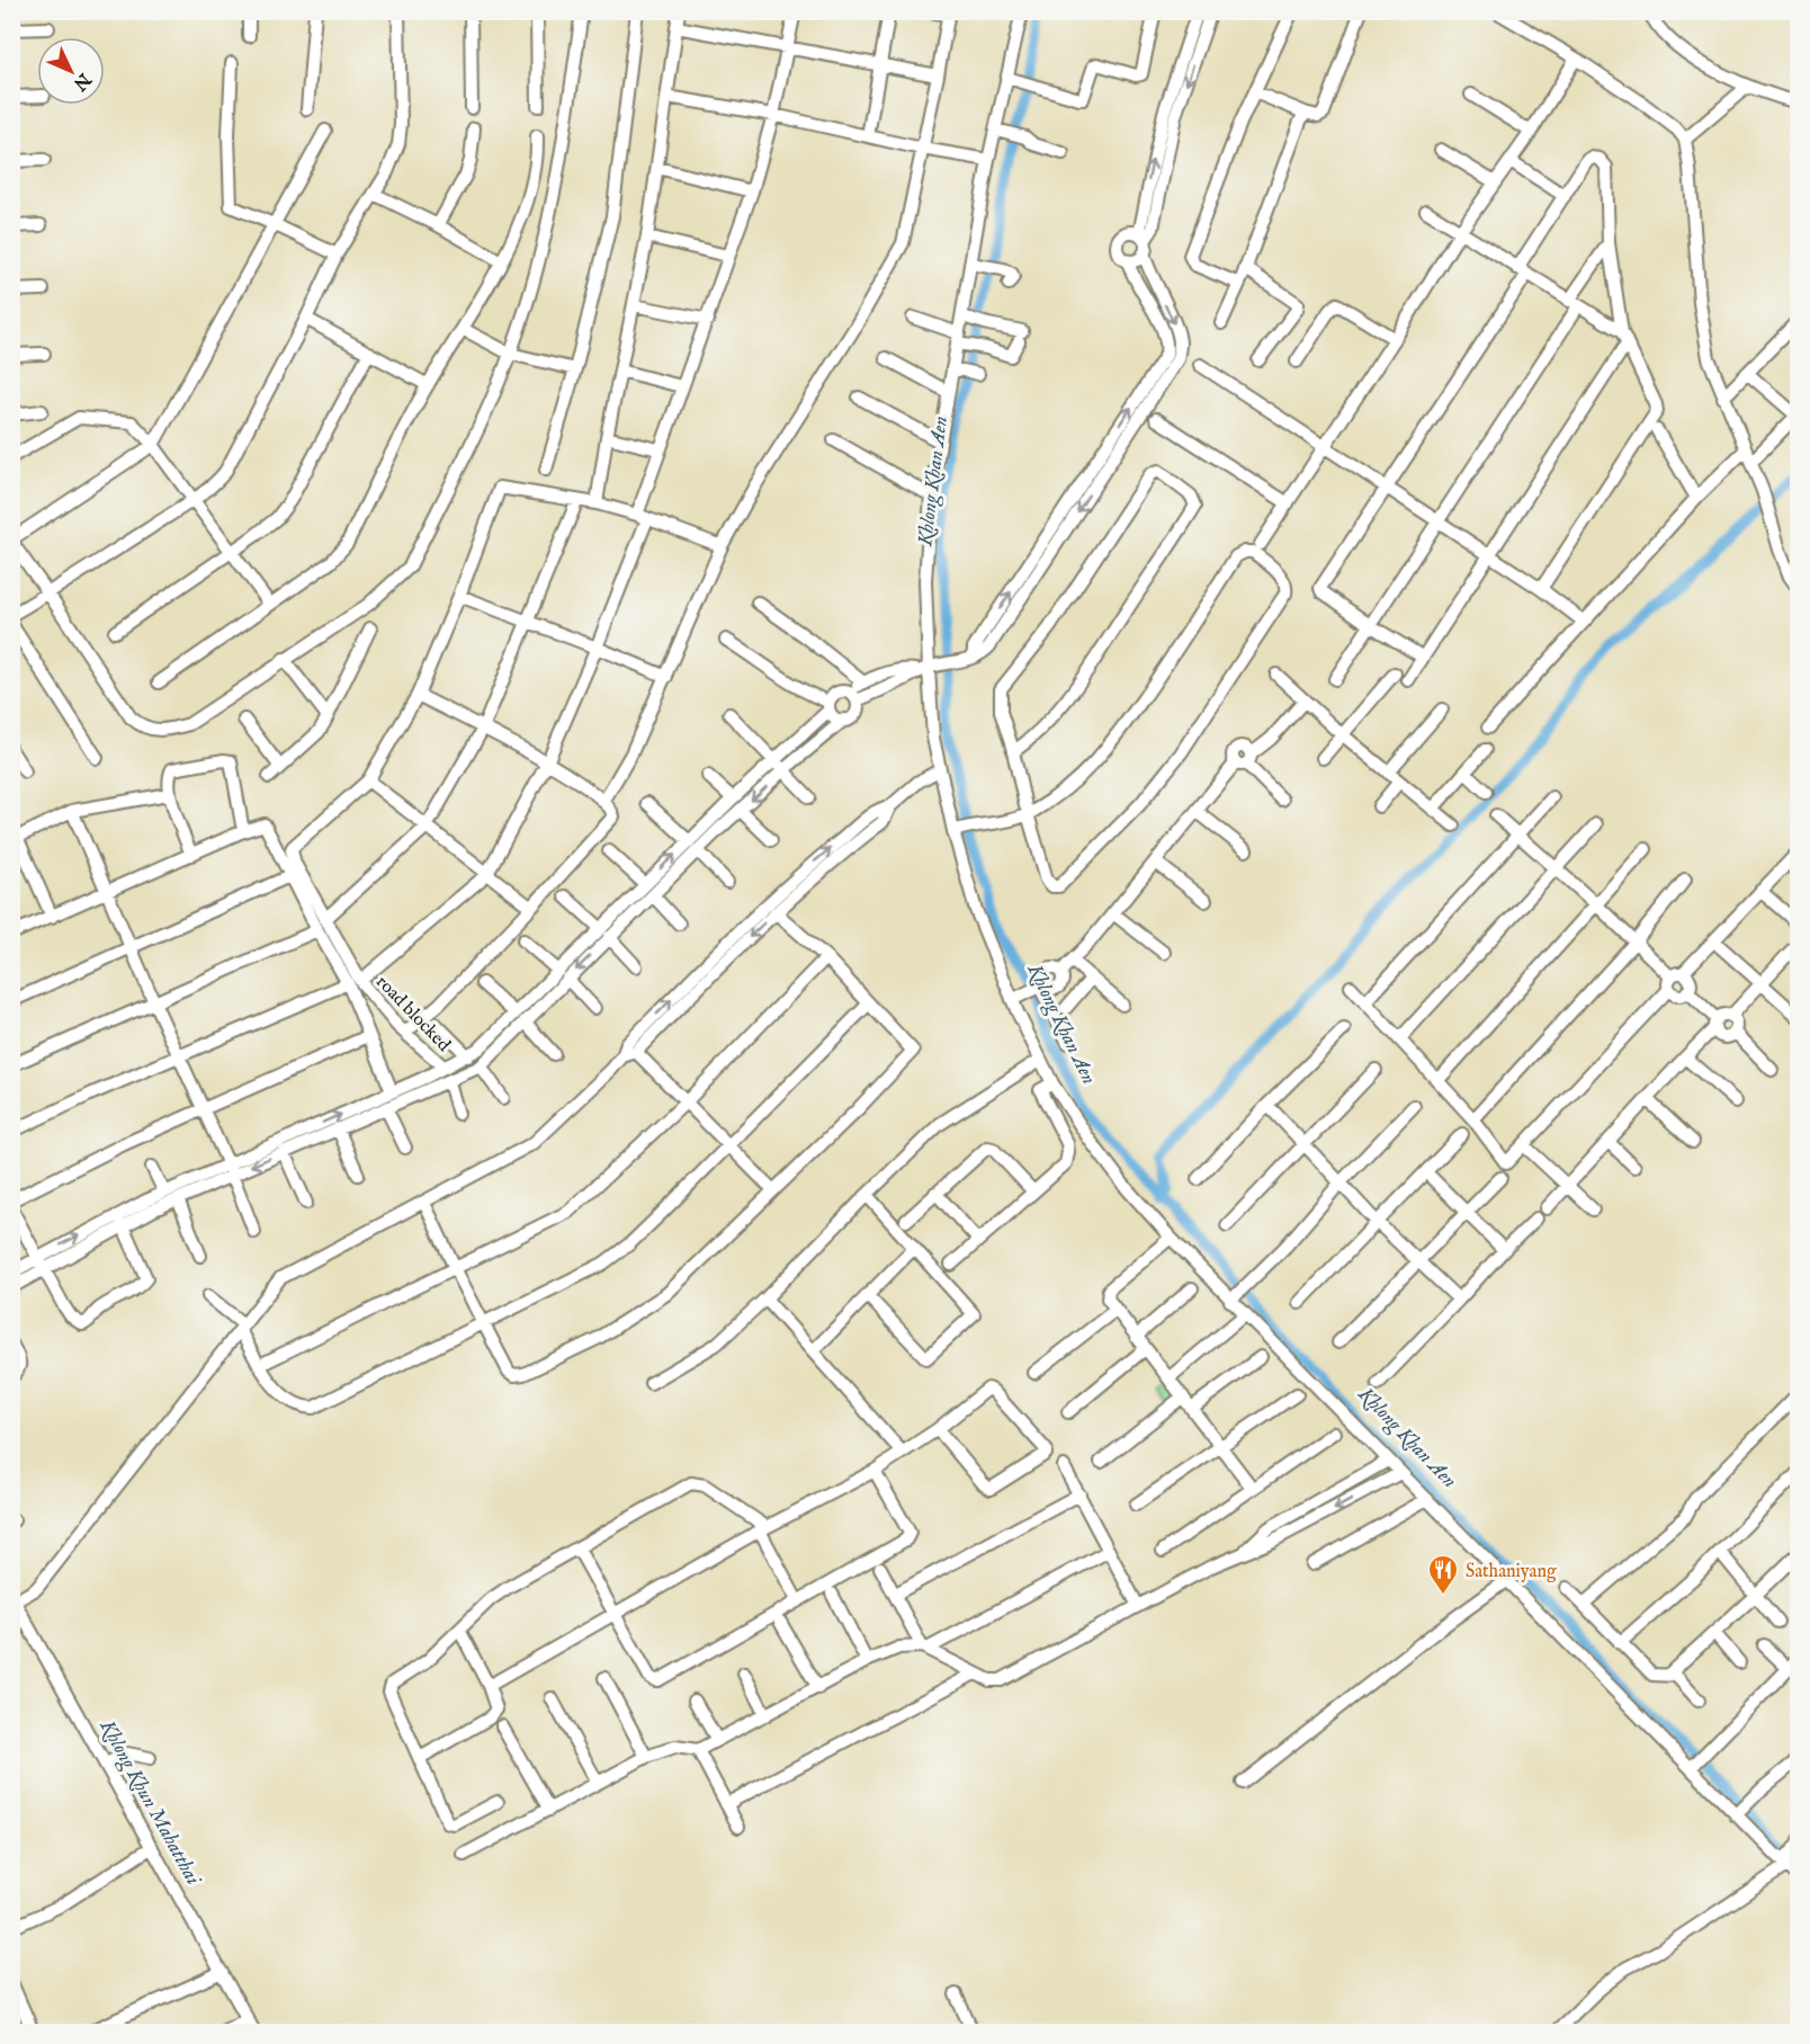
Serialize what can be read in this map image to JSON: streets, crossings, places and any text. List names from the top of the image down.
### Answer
{
  "streets": {
    "street": ["road blocked"]
  },
  "water": ["Khlong Khan Aen", "Khlong Khun Mahatthai"],
  "places": {
    "restaurant": ["Sathaniyang"]
  },
  "north": "bottom right"
}
